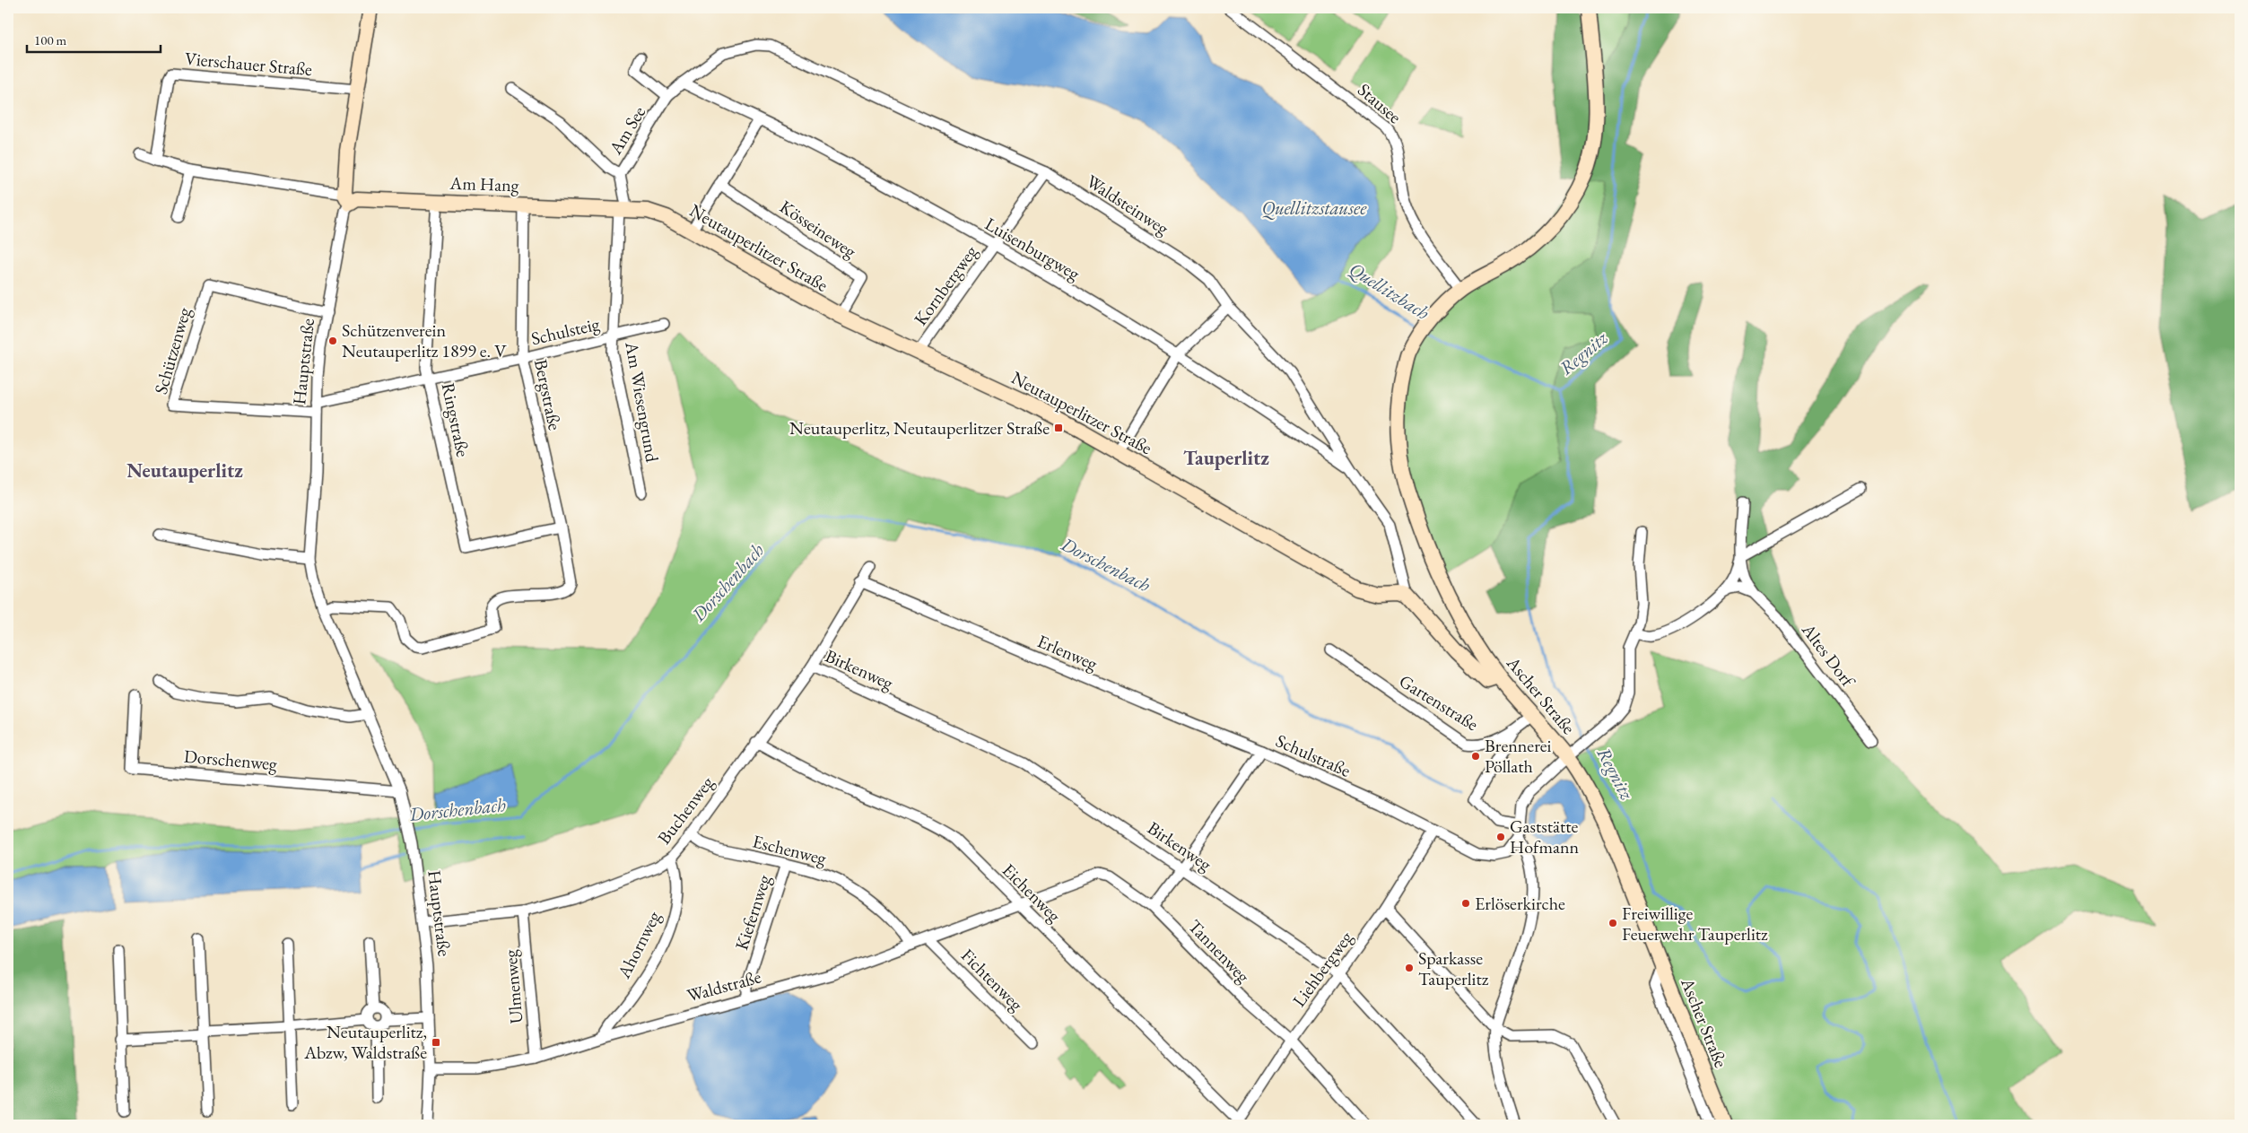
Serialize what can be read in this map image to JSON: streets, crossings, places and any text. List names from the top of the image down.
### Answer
{
  "streets": {
    "street": [
      "Vierschauer Straße",
      "Stausee",
      "Am See",
      "Am Hang",
      "Waldsteinweg",
      "Kösseineweg",
      "Neutauperlitzer Straße",
      "Luisenburgweg",
      "Kornbergweg",
      "Schulsteig",
      "Schützenweg",
      "Hauptstraße",
      "Bergstraße",
      "Am Wiesengrund",
      "Ringstraße",
      "Erlenweg",
      "Altes Dorf",
      "Birkenweg",
      "Ascher Straße",
      "Gartenstraße",
      "Schulstraße",
      "Dorschenweg",
      "Buchenweg",
      "Eschenweg",
      "Eichenweg",
      "Kiefernweg",
      "Ahornweg",
      "Tannenweg",
      "Liehbergweg",
      "Fichtenweg",
      "Waldstraße",
      "Ulmenweg"
    ]
  },
  "crossings": [
    ["Vierschauer Straße", "Hauptstraße"],
    ["Stausee", "Ascher Straße"],
    ["Am See", "Am Hang"],
    ["Am See", "Waldsteinweg"],
    ["Am See", "Neutauperlitzer Straße"],
    ["Am See", "Luisenburgweg"],
    ["Am See", "Am Wiesengrund"],
    ["Am Hang", "Neutauperlitzer Straße"],
    ["Am Hang", "Hauptstraße"],
    ["Am Hang", "Bergstraße"],
    ["Am Hang", "Am Wiesengrund"],
    ["Am Hang", "Ringstraße"],
    ["Waldsteinweg", "Neutauperlitzer Straße"],
    ["Waldsteinweg", "Luisenburgweg"],
    ["Waldsteinweg", "Kornbergweg"],
    ["Kösseineweg", "Neutauperlitzer Straße"],
    ["Neutauperlitzer Straße", "Kornbergweg"],
    ["Neutauperlitzer Straße", "Am Wiesengrund"],
    ["Luisenburgweg", "Kornbergweg"],
    ["Schulsteig", "Schützenweg"],
    ["Schulsteig", "Hauptstraße"],
    ["Schulsteig", "Bergstraße"],
    ["Schulsteig", "Am Wiesengrund"],
    ["Schulsteig", "Ringstraße"],
    ["Schützenweg", "Hauptstraße"],
    ["Hauptstraße", "Bergstraße"],
    ["Hauptstraße", "Dorschenweg"],
    ["Hauptstraße", "Buchenweg"],
    ["Hauptstraße", "Waldstraße"],
    ["Bergstraße", "Ringstraße"],
    ["Erlenweg", "Schulstraße"],
    ["Erlenweg", "Buchenweg"],
    ["Birkenweg", "Schulstraße"],
    ["Birkenweg", "Buchenweg"],
    ["Birkenweg", "Liehbergweg"],
    ["Ascher Straße", "Gartenstraße"],
    ["Schulstraße", "Tannenweg"],
    ["Schulstraße", "Liehbergweg"],
    ["Buchenweg", "Eschenweg"],
    ["Buchenweg", "Eichenweg"],
    ["Buchenweg", "Ahornweg"],
    ["Buchenweg", "Ulmenweg"],
    ["Eschenweg", "Kiefernweg"],
    ["Eschenweg", "Waldstraße"],
    ["Eichenweg", "Tannenweg"],
    ["Eichenweg", "Liehbergweg"],
    ["Eichenweg", "Waldstraße"],
    ["Kiefernweg", "Waldstraße"],
    ["Ahornweg", "Waldstraße"],
    ["Tannenweg", "Liehbergweg"],
    ["Tannenweg", "Waldstraße"],
    ["Fichtenweg", "Waldstraße"],
    ["Waldstraße", "Ulmenweg"]
  ],
  "districts": ["Tauperlitz", "Neutauperlitz"],
  "water": [
    "Quellitzstausee",
    "Quellitzbach",
    "Regnitz",
    "Dorschenbach"
  ],
  "places": {
    "other": [
      "Schützenverein Neutauperlitz 1899 e. V",
      "Brennerei Pöllath",
      "Gaststätte Hofmann",
      "Erlöserkirche",
      "Freiwillige Feuerwehr Tauperlitz",
      "Sparkasse Tauperlitz"
    ],
    "transit": ["Neutauperlitz, Neutauperlitzer Straße", "Neutauperlitz, Abzw, Waldstraße"]
  },
  "scale_bar": "100 m"
}
